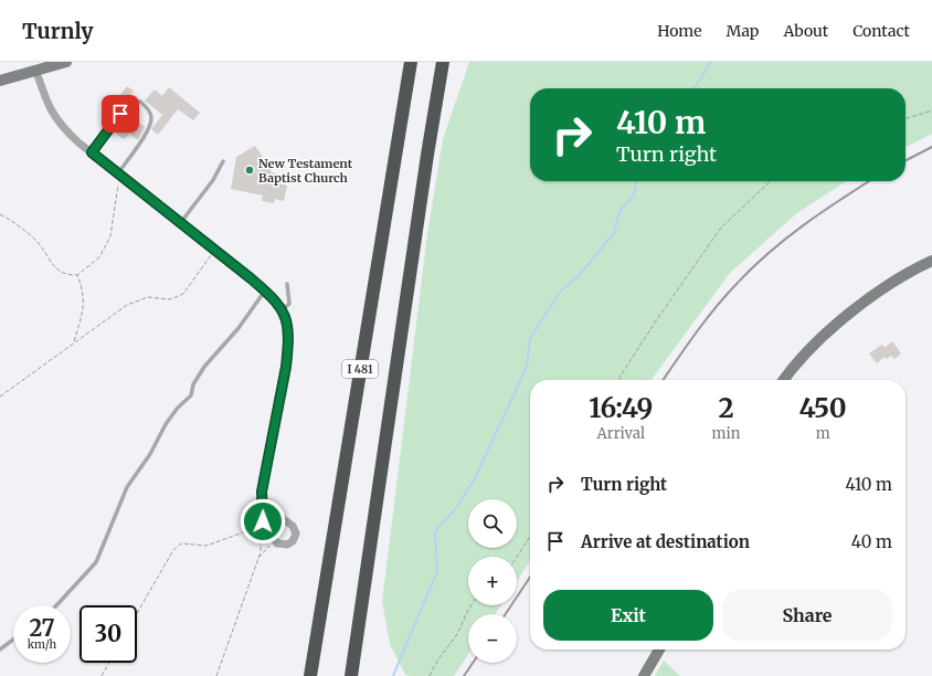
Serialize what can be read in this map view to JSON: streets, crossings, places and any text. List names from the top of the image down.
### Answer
{
  "streets": {
    "highway": ["I 481"]
  },
  "places": ["New Testament Baptist Church"],
  "page": {
    "header": "Turnly",
    "nav": [
      "Home",
      "Map",
      "About",
      "Contact"
    ],
    "turn": ["410 m", "Turn right"],
    "eta": [
      "16:49",
      "Arrival",
      "2",
      "min",
      "450",
      "m"
    ],
    "list": [
      {
        "name": "Turn right",
        "value": "410 m"
      },
      {
        "name": "Arrive at destination",
        "value": "40 m"
      }
    ],
    "map_buttons": ["+", "−"],
    "buttons": ["Exit", "Share"],
    "speed": "27 km/h",
    "limit": "30"
  }
}
